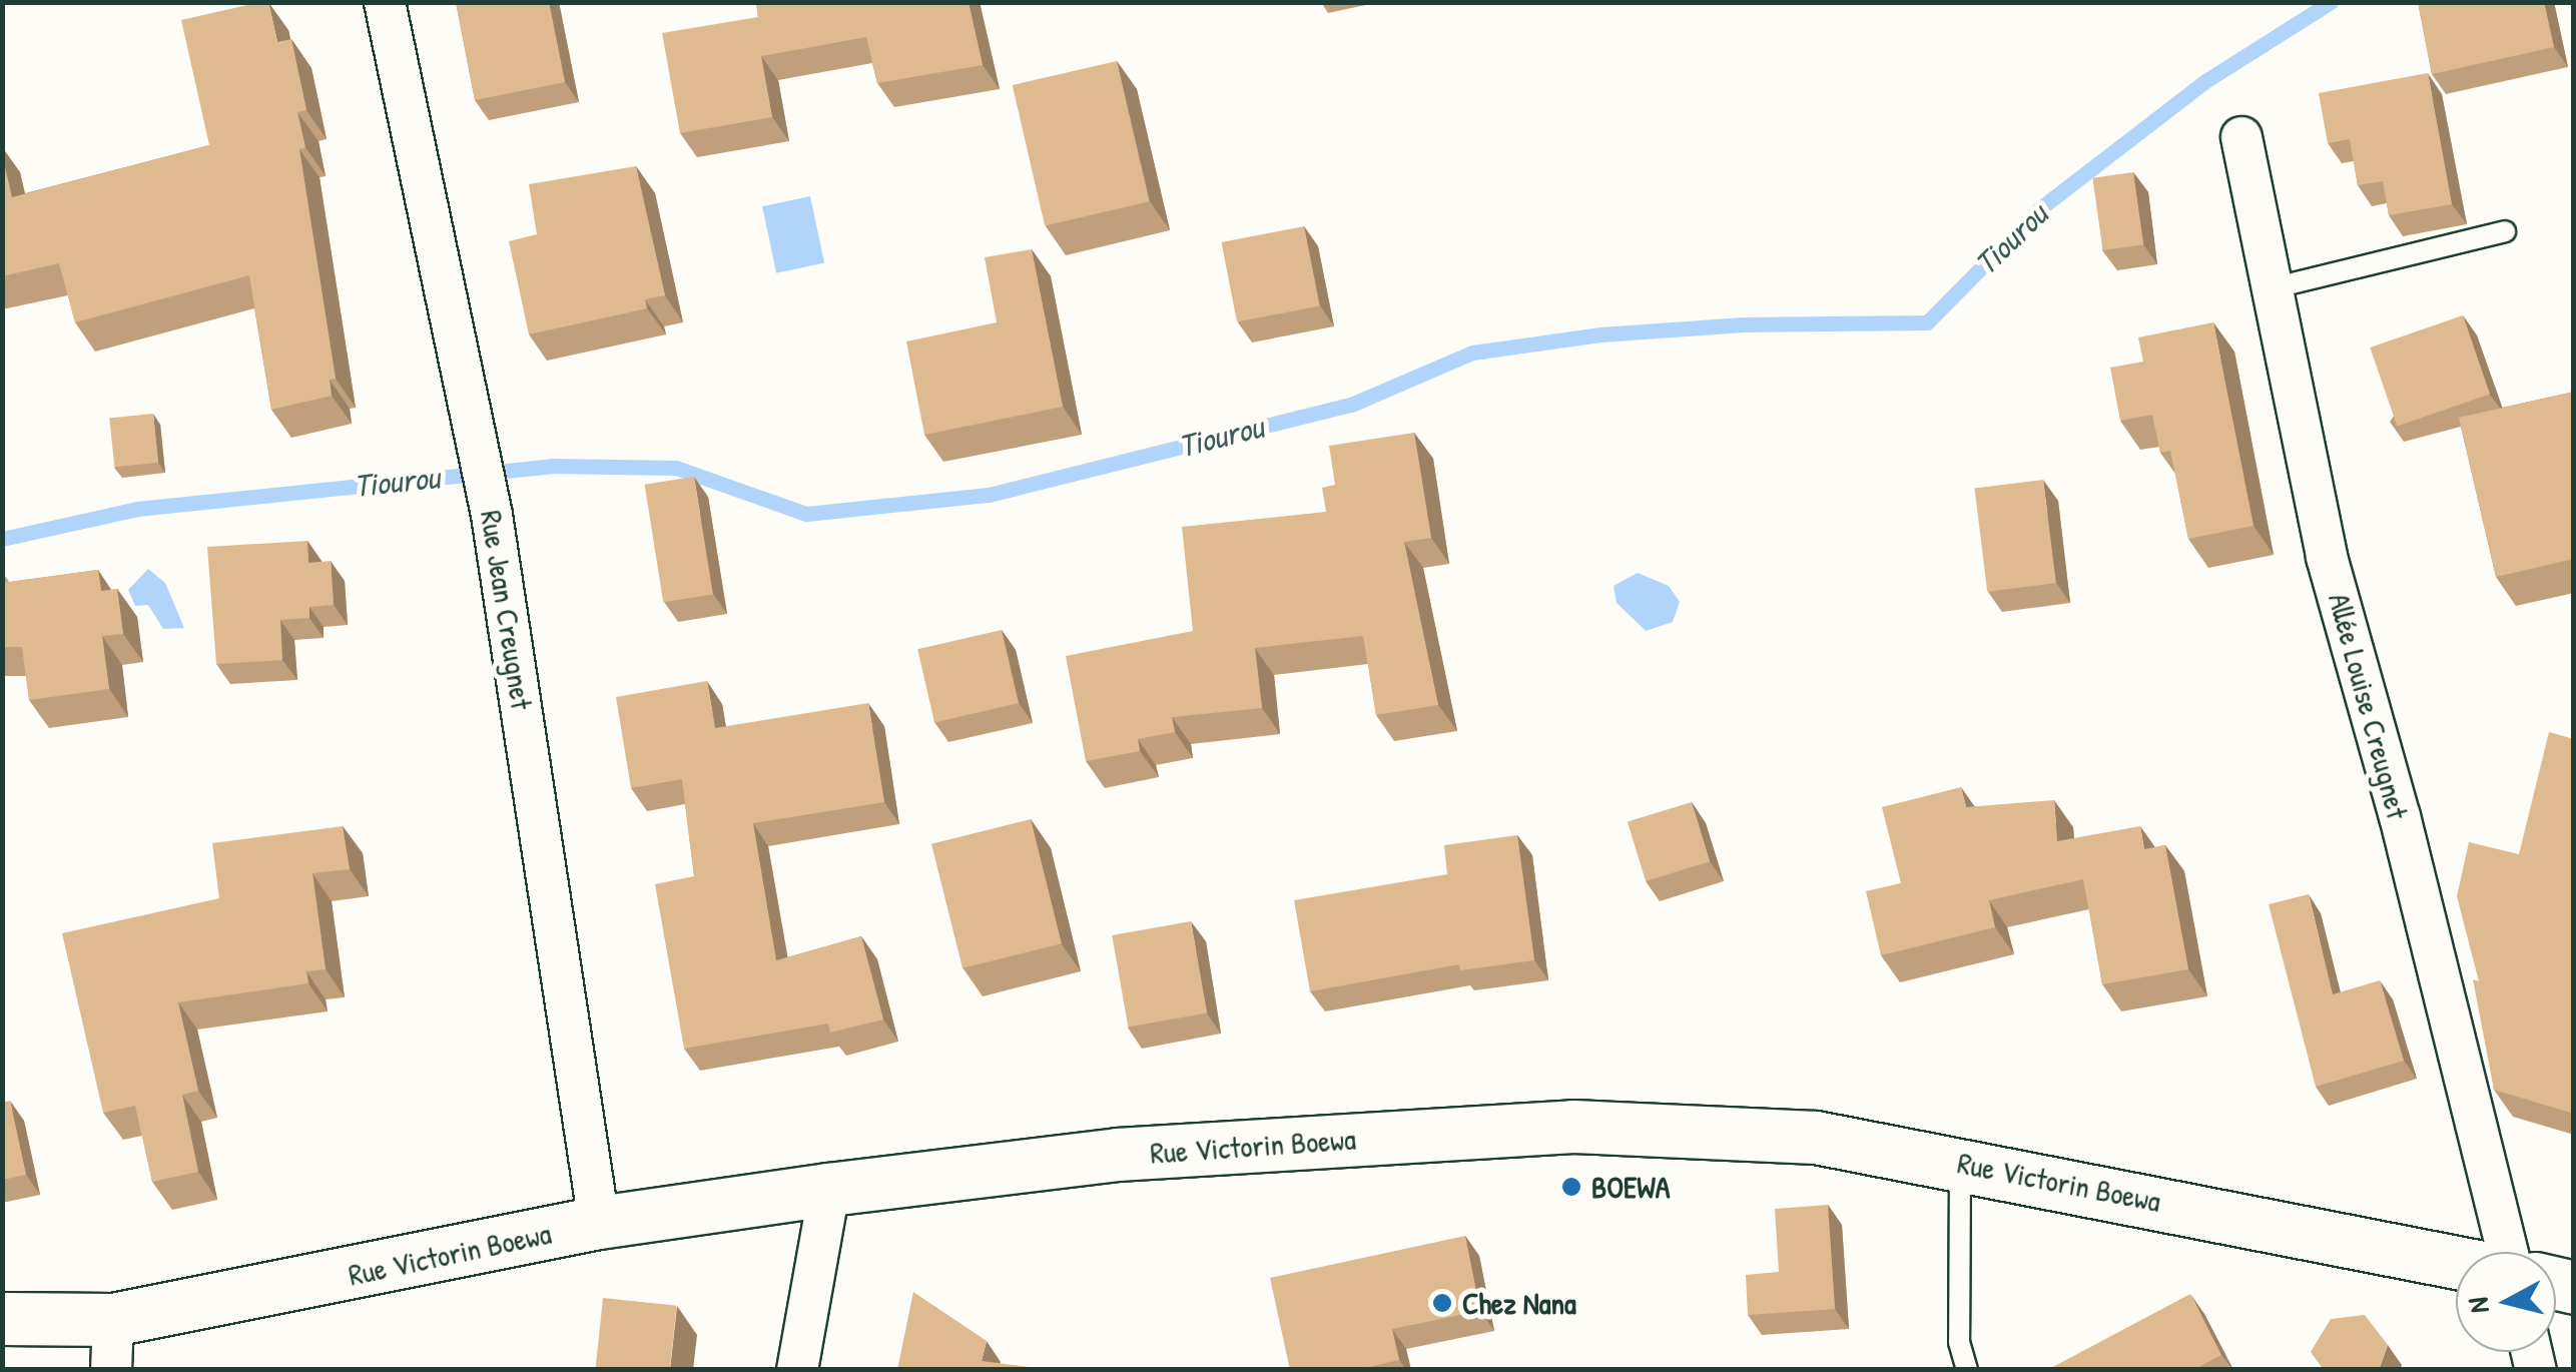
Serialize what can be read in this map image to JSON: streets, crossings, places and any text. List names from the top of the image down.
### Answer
{
  "streets": {
    "street": ["Rue Jean Creugnet", "Allée Louise Creugnet", "Rue Victorin Boewa"]
  },
  "crossings": [
    ["Rue Jean Creugnet", "Rue Victorin Boewa"]
  ],
  "water": ["Tiourou"],
  "places": ["BOEWA", "Chez Nana"],
  "north": "left"
}
